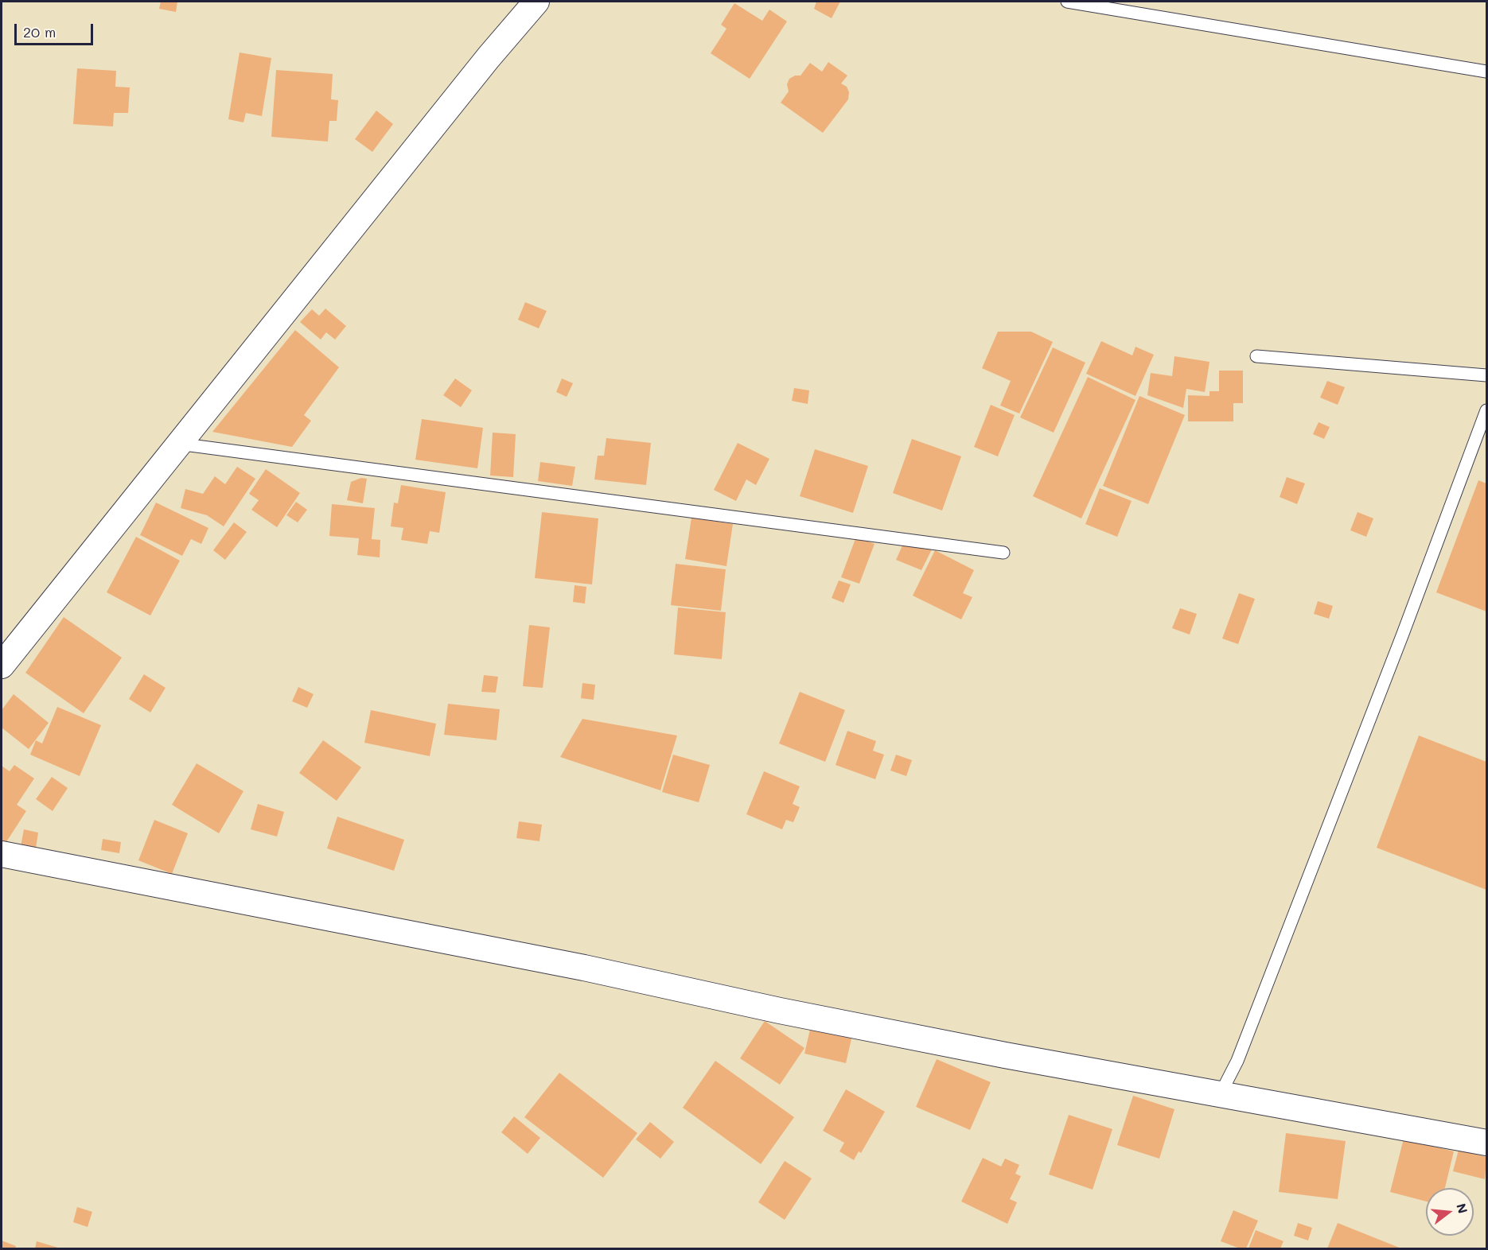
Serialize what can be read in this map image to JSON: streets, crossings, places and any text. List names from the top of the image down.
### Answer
{
  "scale_bar": "20 m",
  "north": "right"
}
